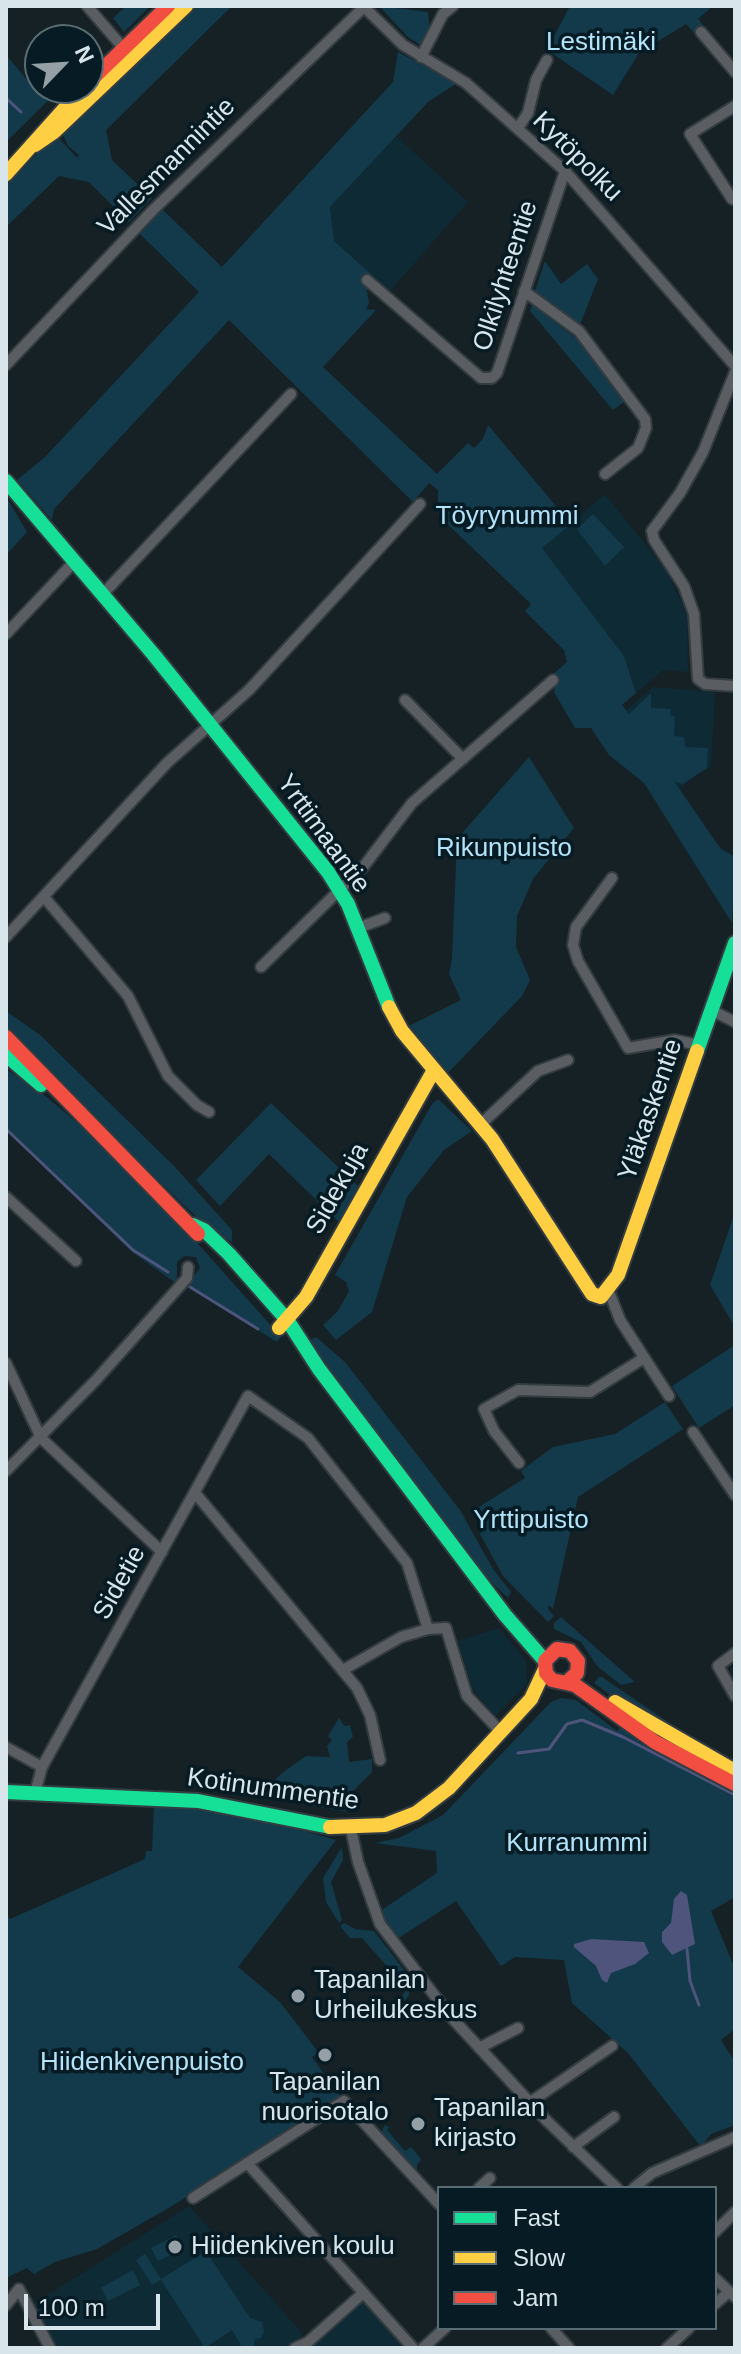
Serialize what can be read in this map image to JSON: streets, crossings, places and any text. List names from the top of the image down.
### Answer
{
  "streets": {
    "main road": [
      "Yrttimaantie",
      "Yläkaskentie",
      "Sidekuja",
      "Kotinummentie"
    ],
    "street": [
      "Kytöpolku",
      "Vallesmannintie",
      "Olkilyhteentie",
      "Sidetie"
    ]
  },
  "crossings": [
    ["Kytöpolku", "Vallesmannintie"],
    ["Kytöpolku", "Olkilyhteentie"],
    ["Yrttimaantie", "Yläkaskentie"],
    ["Yrttimaantie", "Sidekuja"],
    ["Sidetie", "Kotinummentie"]
  ],
  "parks": [
    "Lestimäki",
    "Töyrynummi",
    "Rikunpuisto",
    "Yrttipuisto",
    "Kurranummi",
    "Hiidenkivenpuisto"
  ],
  "places": [
    "Tapanilan Urheilukeskus",
    "Tapanilan nuorisotalo",
    "Tapanilan kirjasto",
    "Hiidenkiven koulu"
  ],
  "legend": ["Fast", "Slow", "Jam"],
  "scale_bar": "100 m",
  "north": "top right"
}
